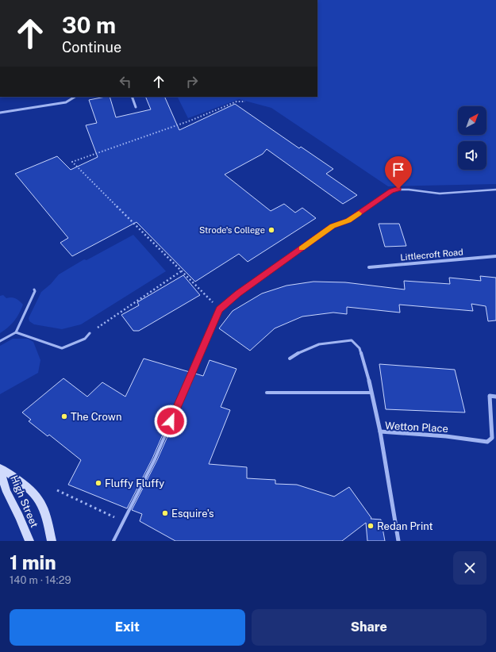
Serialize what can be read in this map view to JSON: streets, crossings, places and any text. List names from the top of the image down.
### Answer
{
  "streets": {
    "main road": ["High Street"],
    "street": ["Littlecroft Road", "Wetton Place"]
  },
  "places": [
    "Strode's College",
    "The Crown",
    "Fluffy Fluffy",
    "Esquire's",
    "Redan Print"
  ],
  "north": "top right",
  "page": {
    "turn": ["30 m", "Continue"],
    "heading": ["1 min", "140 m · 14:29"],
    "buttons": ["Exit", "Share"]
  }
}
